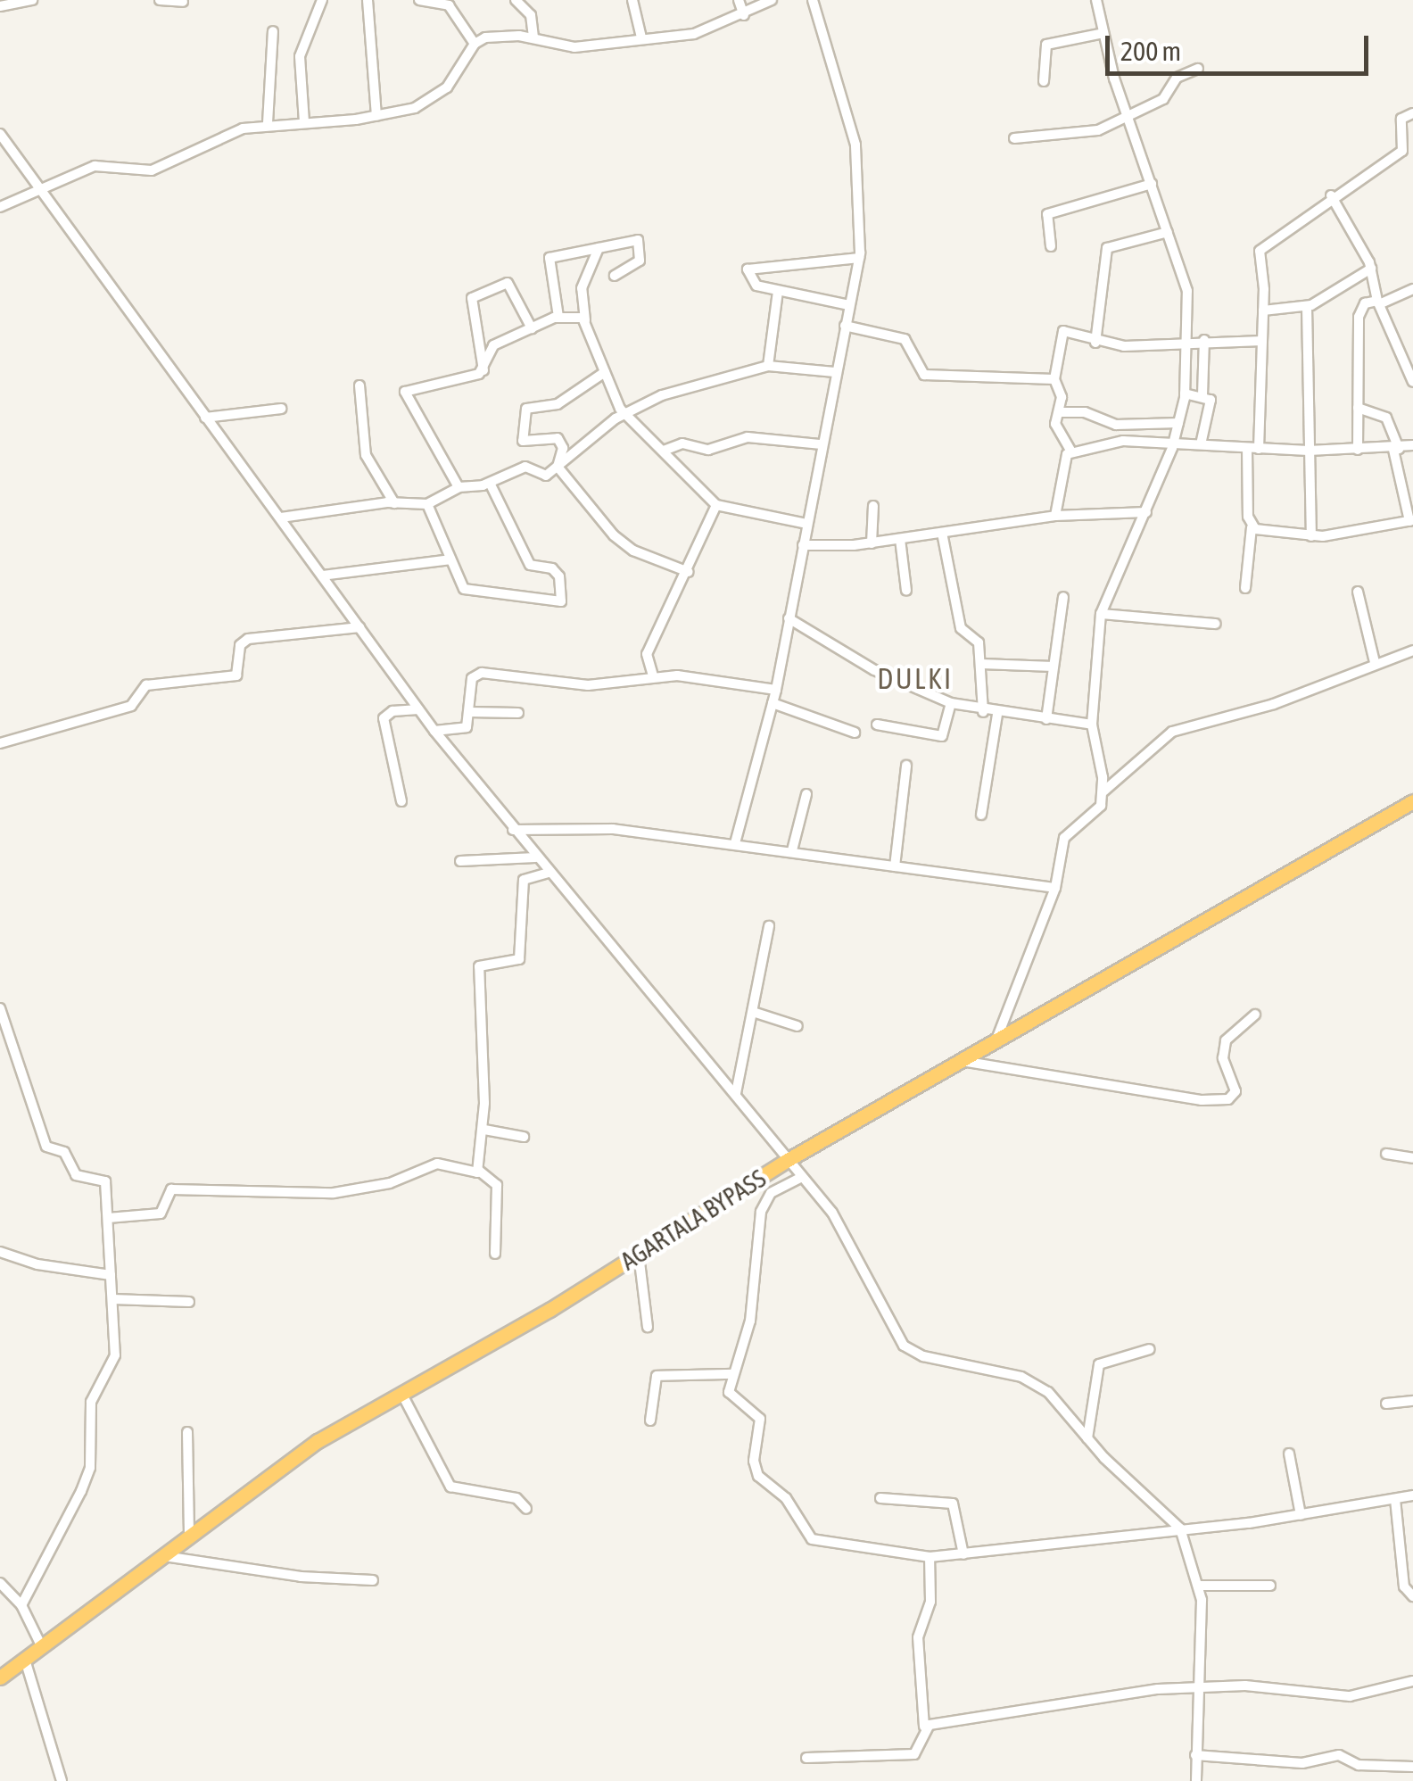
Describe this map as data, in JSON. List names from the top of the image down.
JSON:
{
  "streets": {
    "highway": ["AGARTALA BYPASS"]
  },
  "districts": ["DULKI"],
  "scale_bar": "200 m"
}
